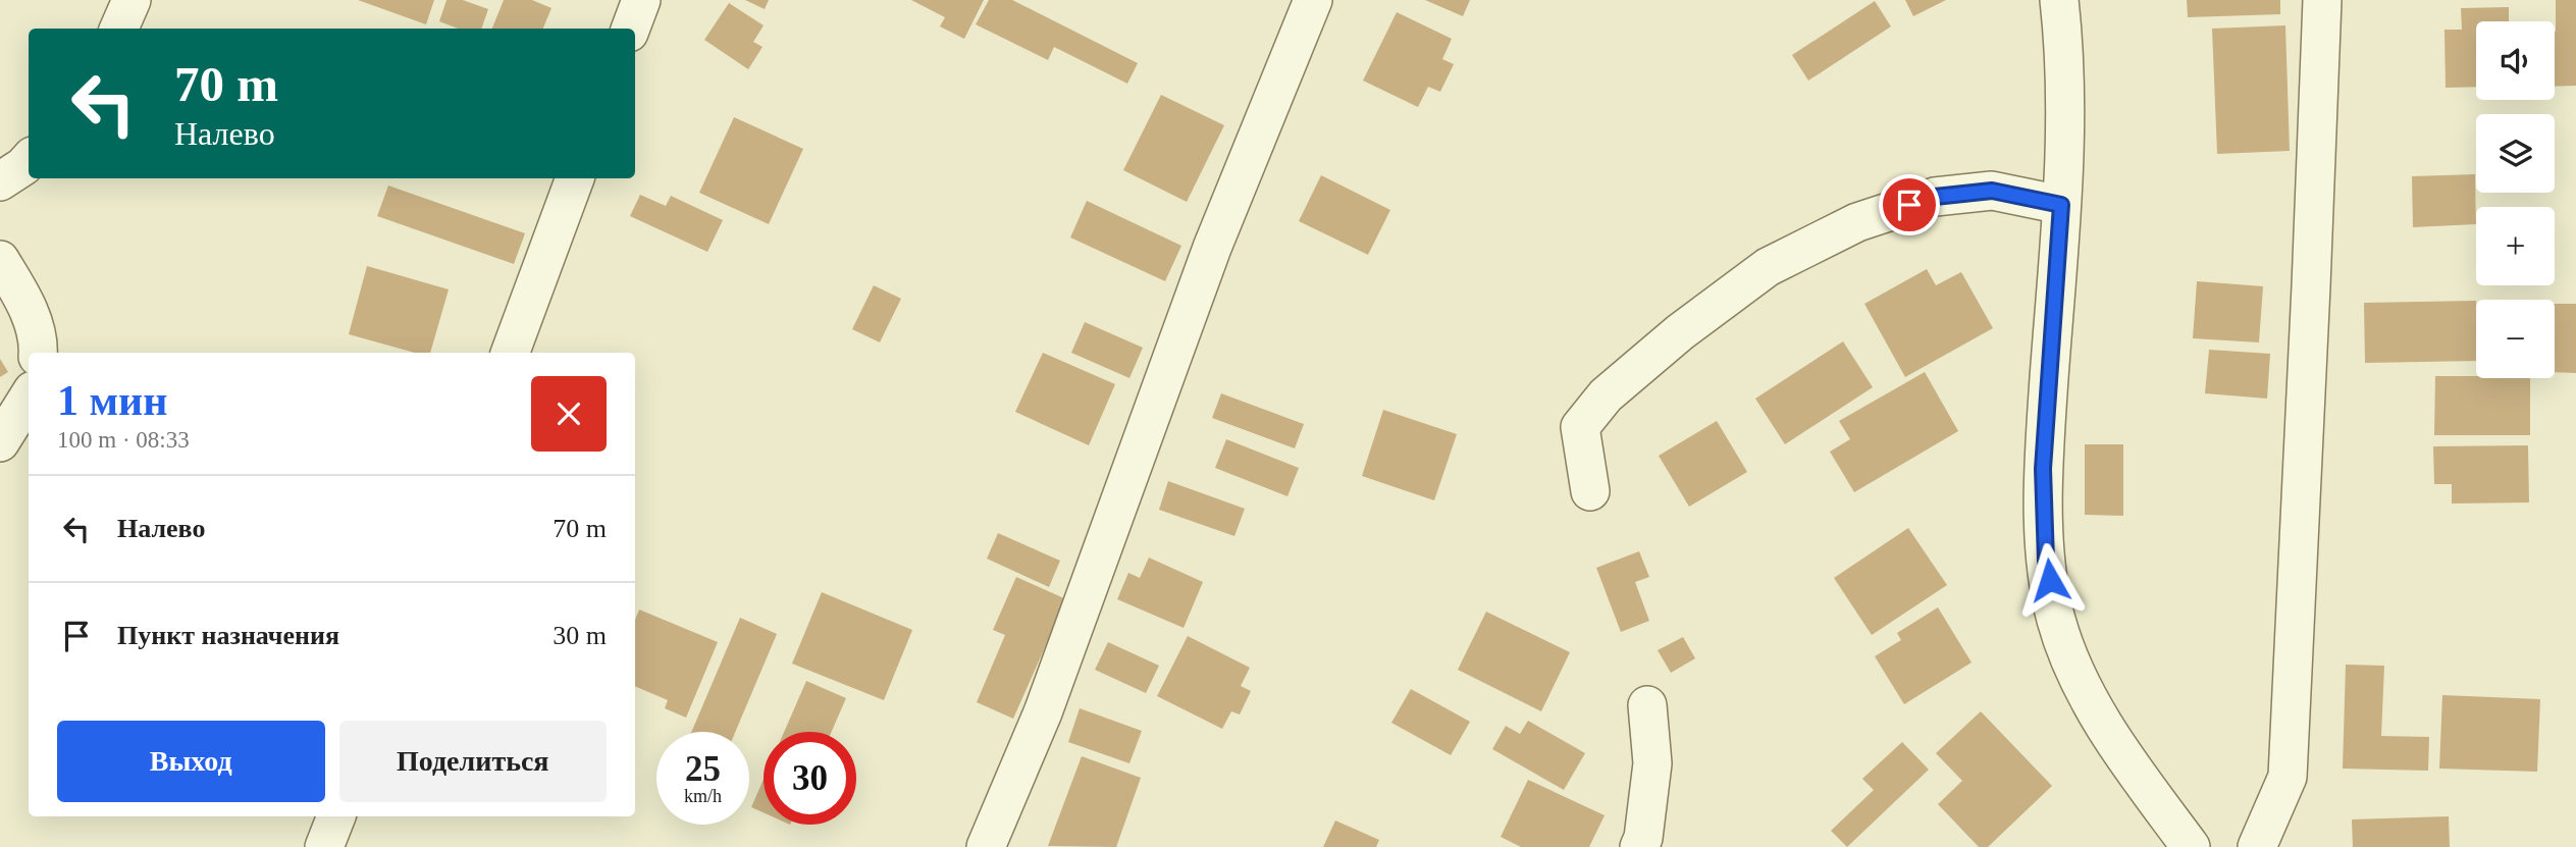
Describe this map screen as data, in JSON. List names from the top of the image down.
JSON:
{
  "page": {
    "map_buttons": ["+", "−"],
    "turn": ["70 m", "Налево"],
    "heading": ["1 мин", "100 m · 08:33"],
    "list": [
      {
        "name": "Налево",
        "value": "70 m"
      },
      {
        "name": "Пункт назначения",
        "value": "30 m"
      }
    ],
    "buttons": ["Выход", "Поделиться"],
    "speed": "25 km/h",
    "limit": "30"
  }
}
